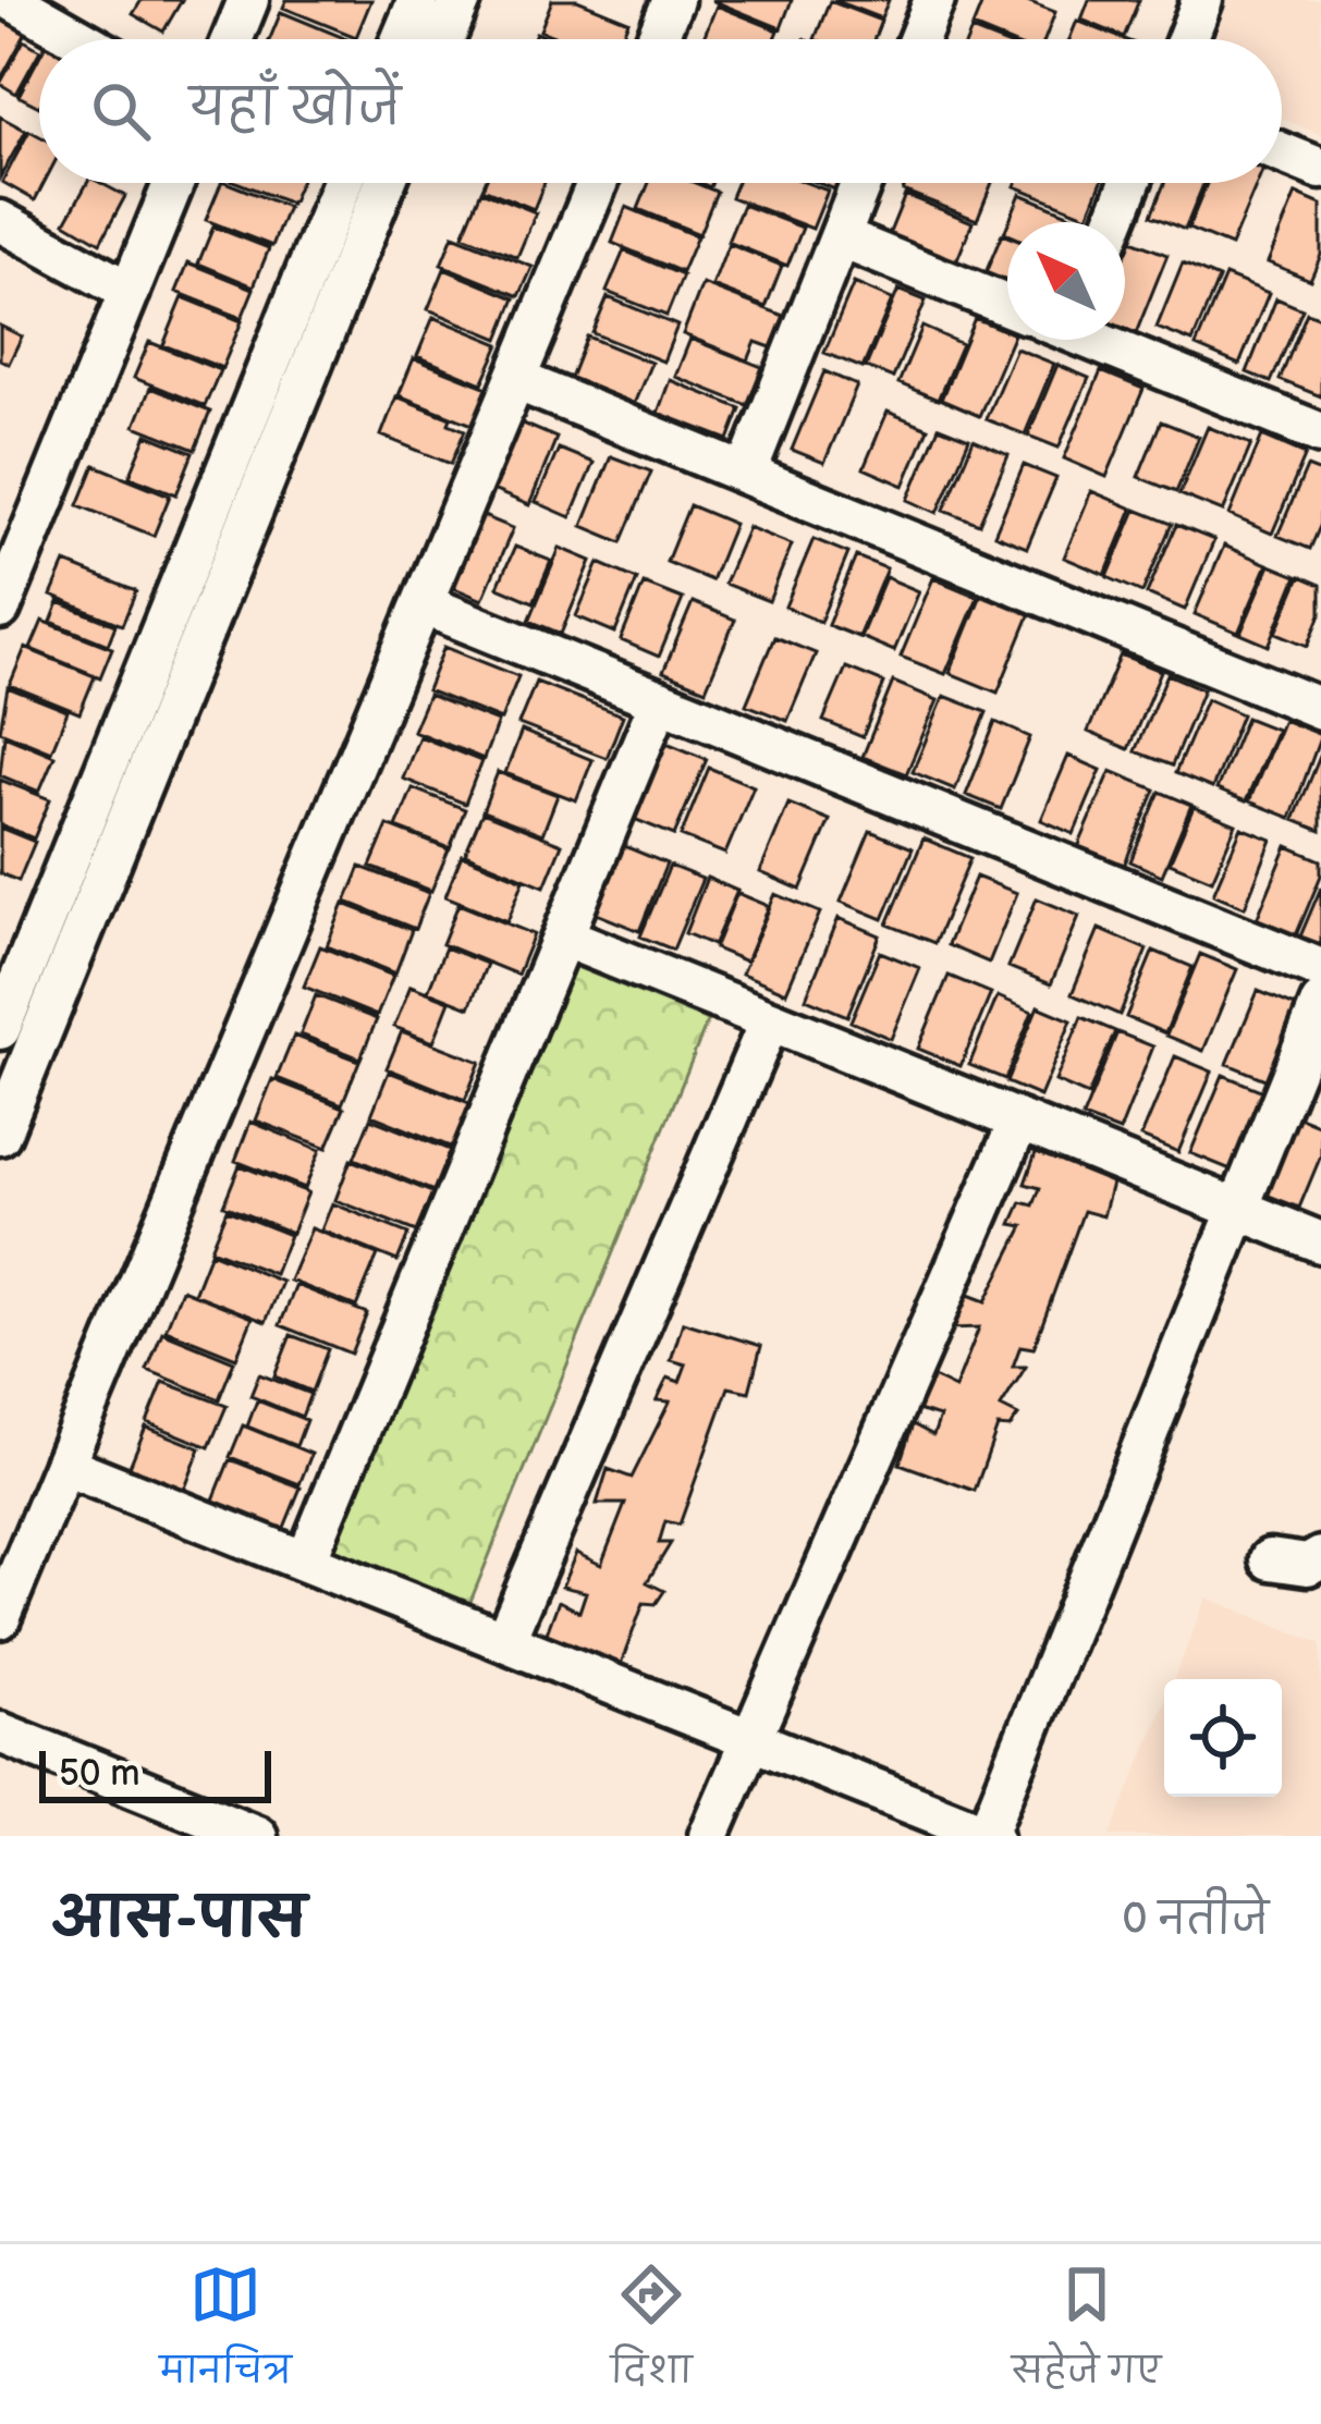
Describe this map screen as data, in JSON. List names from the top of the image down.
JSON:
{
  "scale_bar": "50 m",
  "north": "top left",
  "page": {
    "search": "यहाँ खोजें",
    "scale": "50 m",
    "heading": ["आस-पास", "0 नतीजे"],
    "nav": ["मानचित्र", "दिशा", "सहेजे गए"]
  }
}
